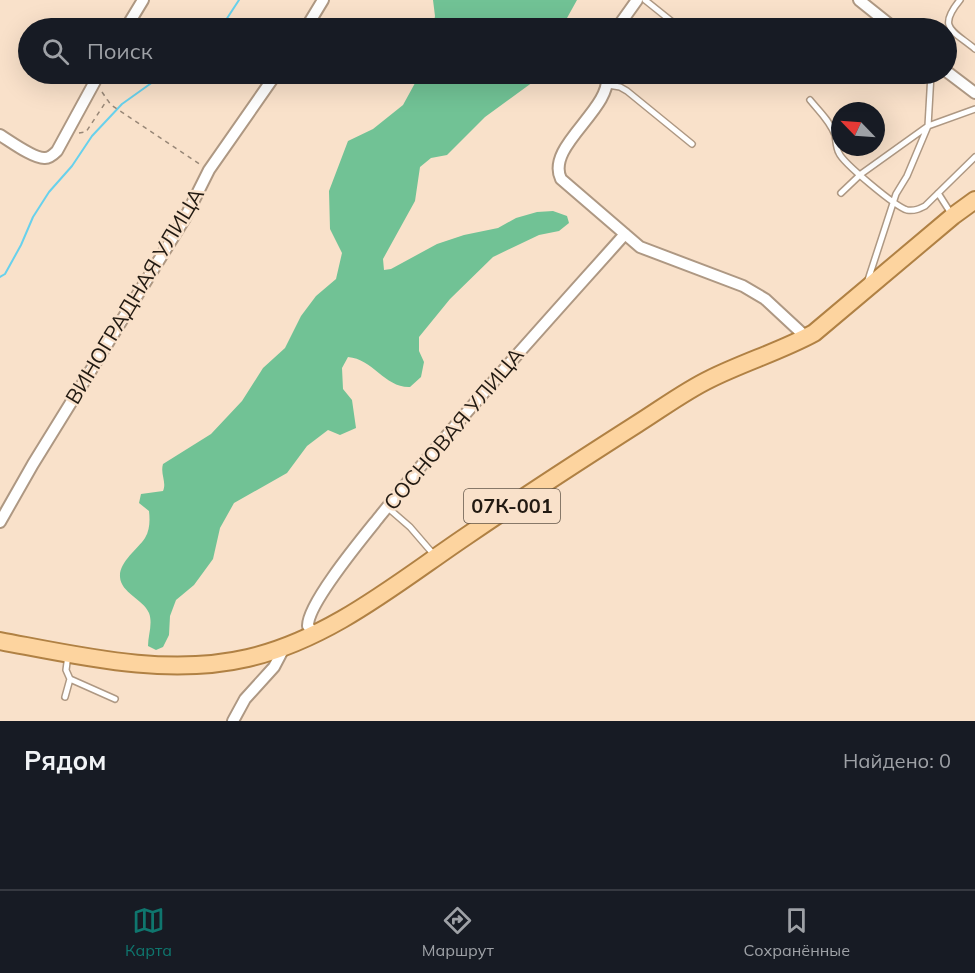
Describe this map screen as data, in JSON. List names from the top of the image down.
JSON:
{
  "streets": {
    "main road": ["07К-001"],
    "street": ["ВИНОГРАДНАЯ УЛИЦА", "СОСНОВАЯ УЛИЦА"]
  },
  "crossings": [
    ["СОСНОВАЯ УЛИЦА", "07К-001"]
  ],
  "north": "top left",
  "page": {
    "search": "Поиск",
    "heading": ["Рядом", "Найдено: 0"],
    "nav": ["Карта", "Маршрут", "Сохранённые"]
  }
}
